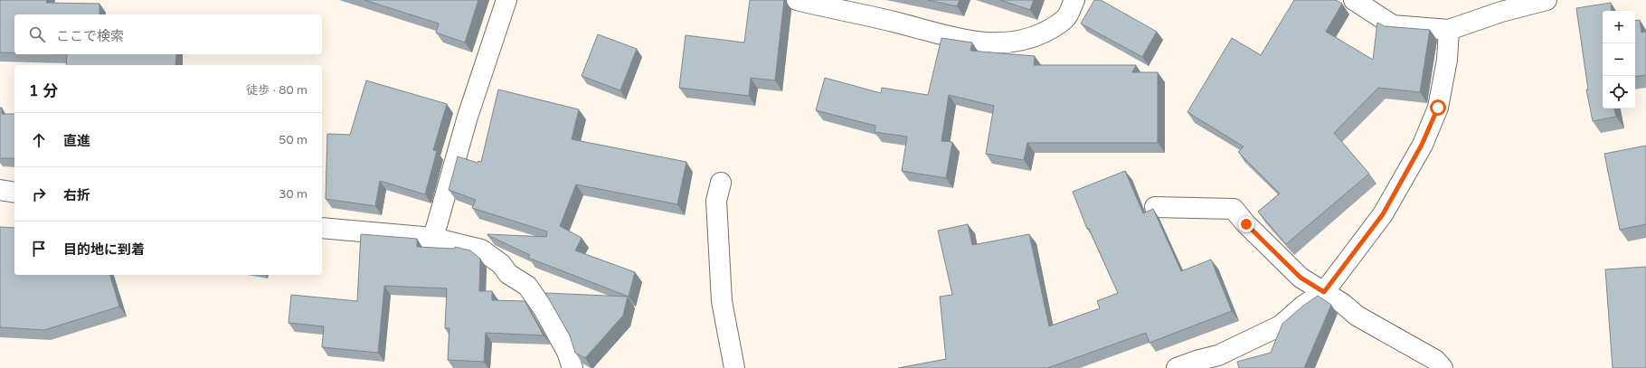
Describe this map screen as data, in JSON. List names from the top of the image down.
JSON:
{
  "page": {
    "map_buttons": ["+", "−"],
    "search": "ここで検索",
    "heading": ["1 分", "徒歩 · 80 m"],
    "list": [
      ["直進", "50 m"],
      ["右折", "30 m"],
      "目的地に到着"
    ]
  }
}
